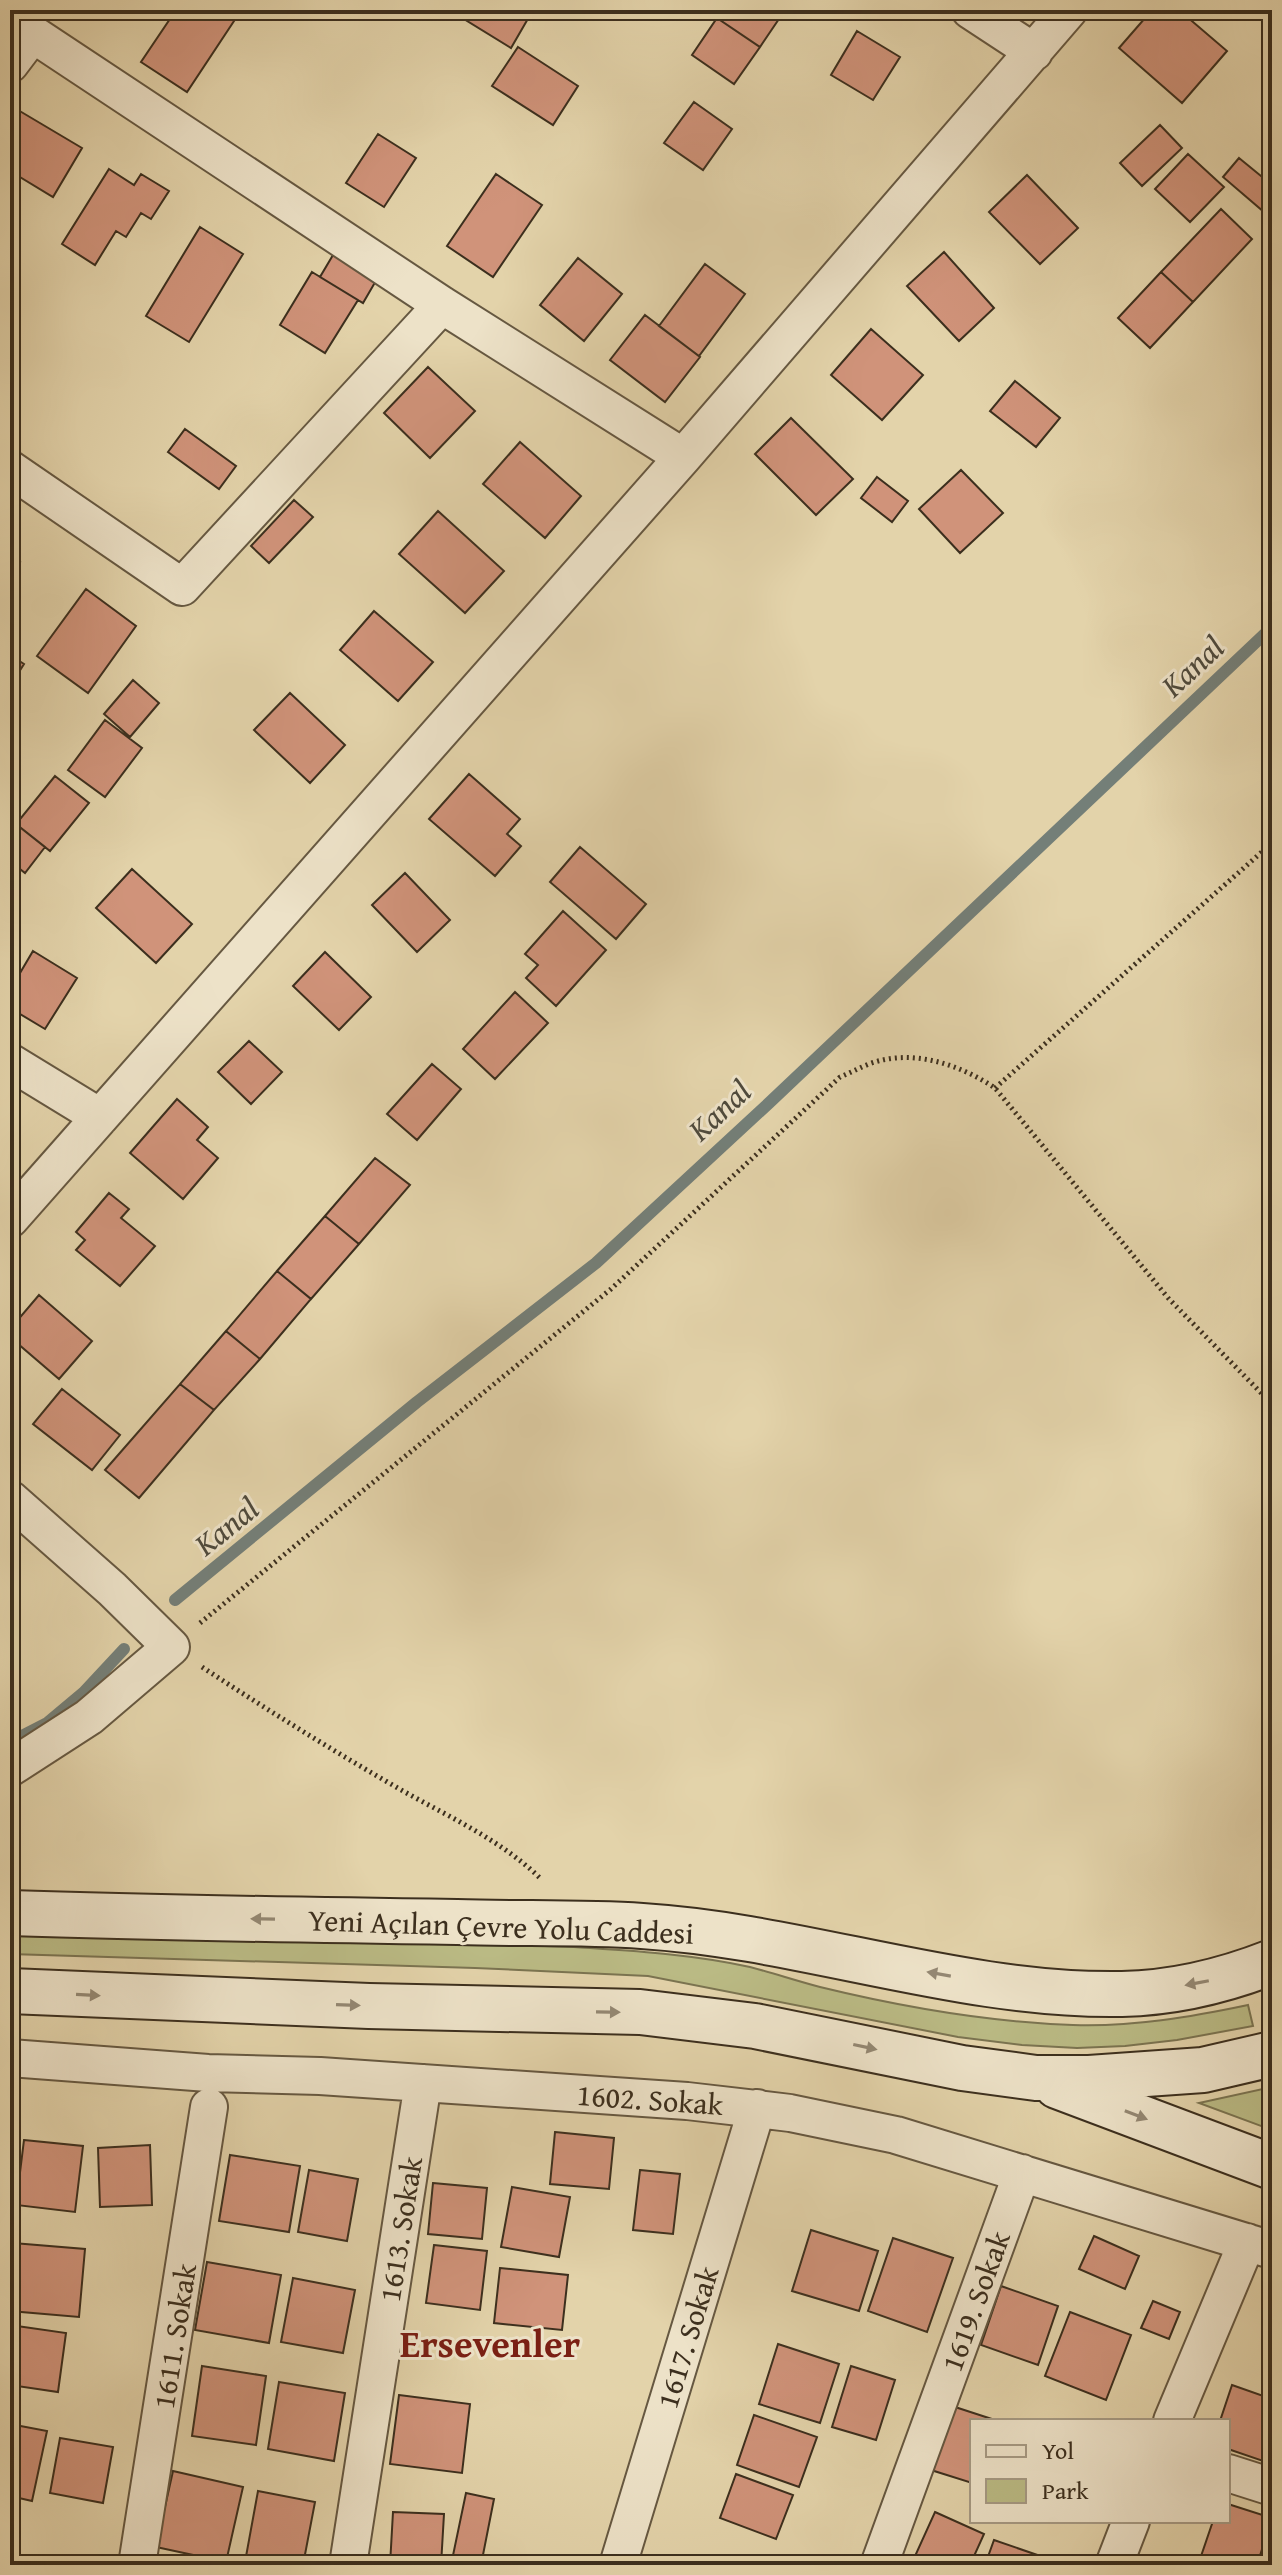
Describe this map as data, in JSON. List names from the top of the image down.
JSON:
{
  "streets": {
    "main road": ["Yeni Açılan Çevre Yolu Caddesi"],
    "street": [
      "1602. Sokak",
      "1613. Sokak",
      "1619. Sokak",
      "1611. Sokak",
      "1617. Sokak"
    ]
  },
  "crossings": [
    ["1602. Sokak", "1613. Sokak"],
    ["1602. Sokak", "1619. Sokak"],
    ["1602. Sokak", "1617. Sokak"]
  ],
  "districts": ["Ersevenler"],
  "water": ["Kanal"],
  "legend": ["Yol", "Park"]
}
